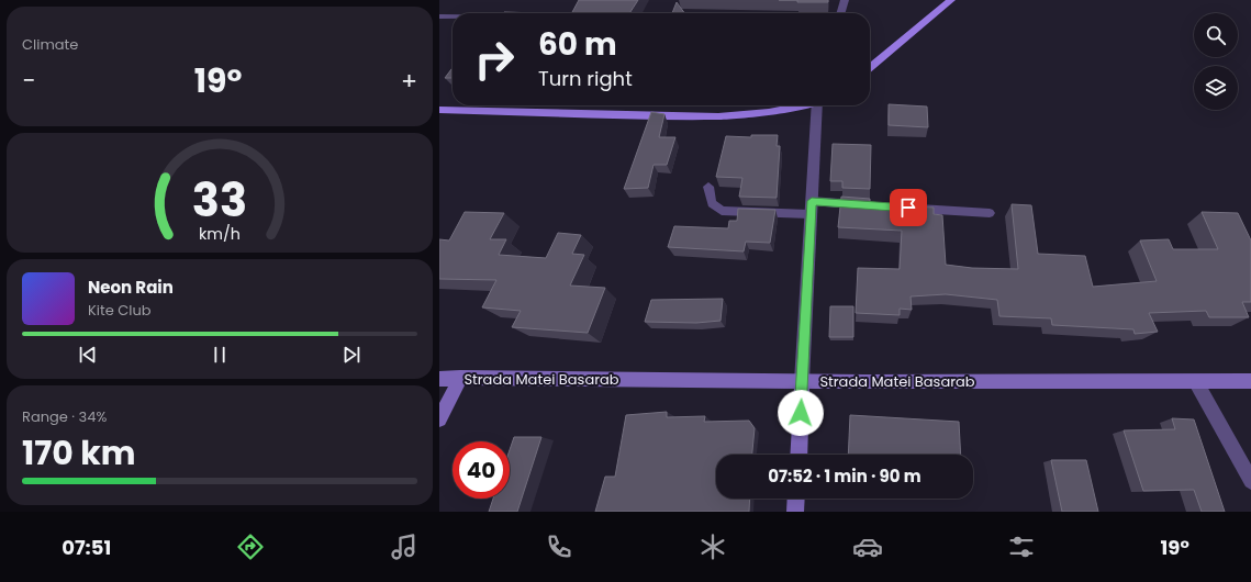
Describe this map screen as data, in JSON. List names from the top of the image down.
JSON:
{
  "streets": {
    "street": ["Strada Matei Basarab"]
  },
  "page": {
    "tile": [
      "Climate",
      ["Range · 34%", "170 km"]
    ],
    "turn": ["60 m", "Turn right"],
    "heat": ["−", "19°", "+"],
    "song": ["Neon Rain", "Kite Club"],
    "limit": "40",
    "trip": "07:52 · 1 min · 90 m",
    "tabs": ["07:51", "19°"],
    "gauge": ["33", "km/h"]
  }
}
